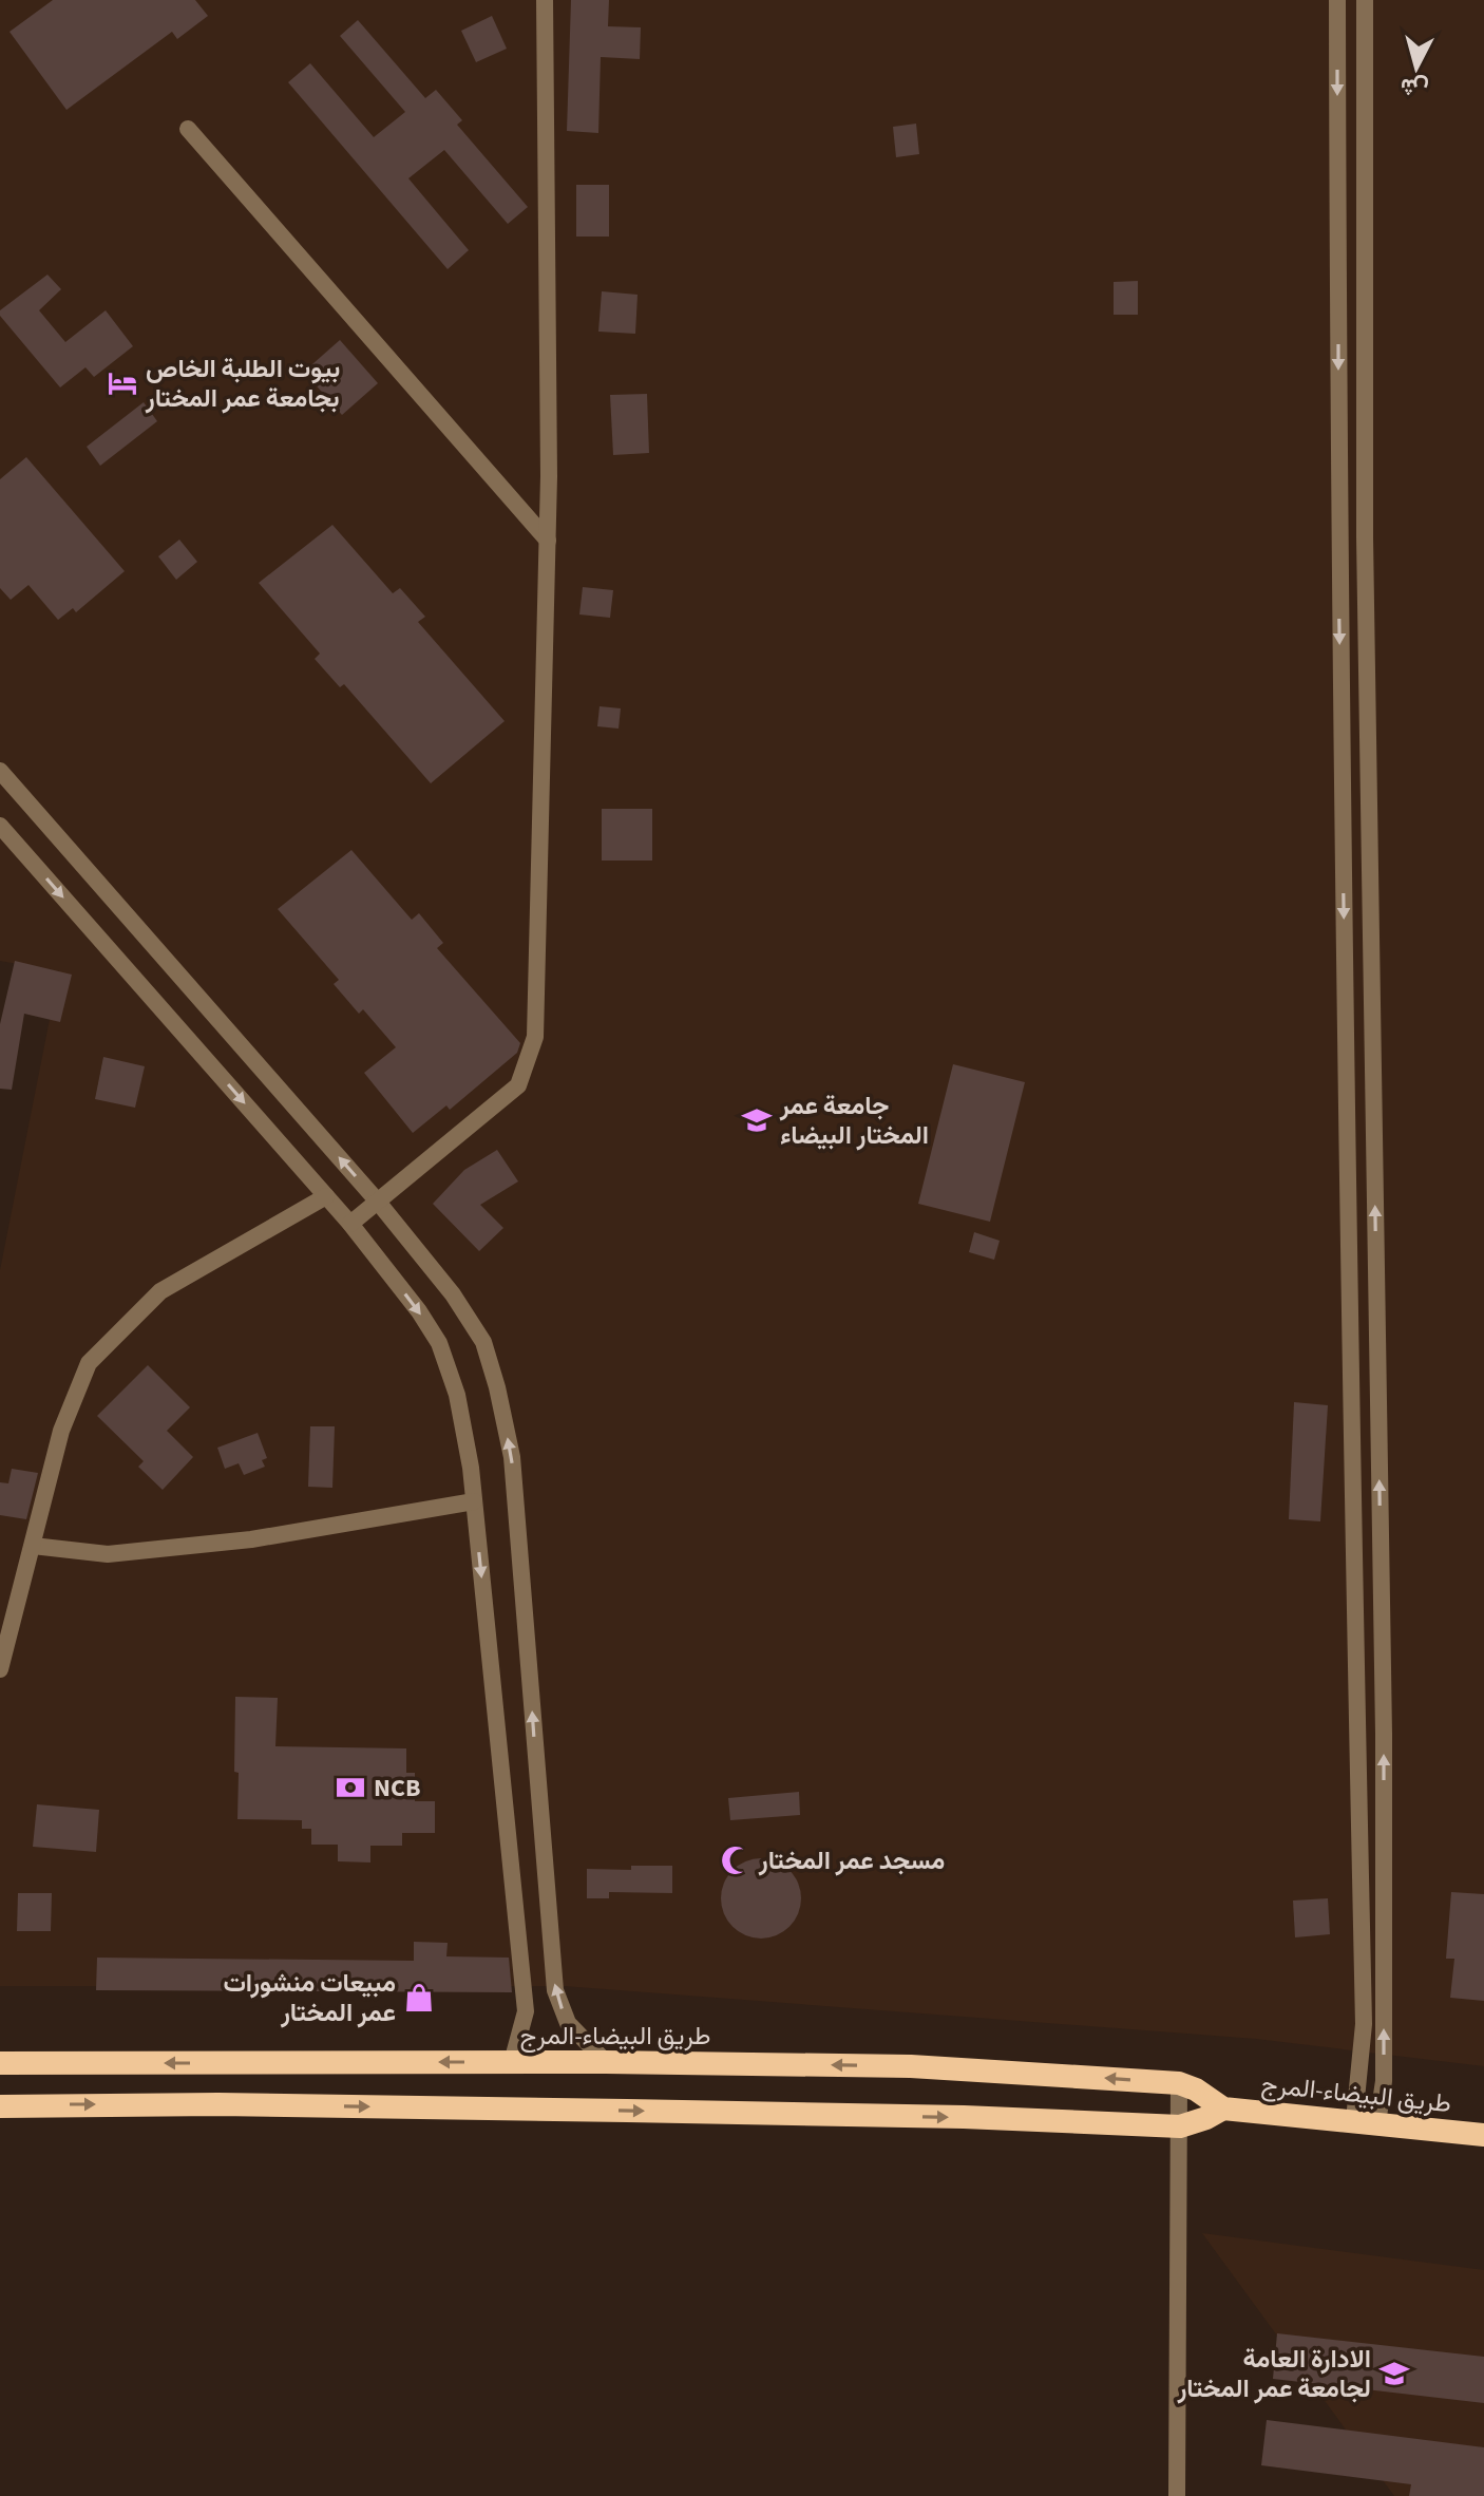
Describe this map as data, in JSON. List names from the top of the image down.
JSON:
{
  "streets": {
    "highway": ["طريق البيضاء-المرج"]
  },
  "places": {
    "hotel": ["بيوت الطلبة الخاص بجامعة عمر المختار"],
    "school or university": ["جامعة عمر المختار البيضاء", "الادارة العامة لجامعة عمر المختار"],
    "bank": ["NCB"],
    "mosque": ["مسجد عمر المختار"],
    "shop": ["مبيعات منشورات عمر المختار"]
  },
  "north": "bottom"
}
